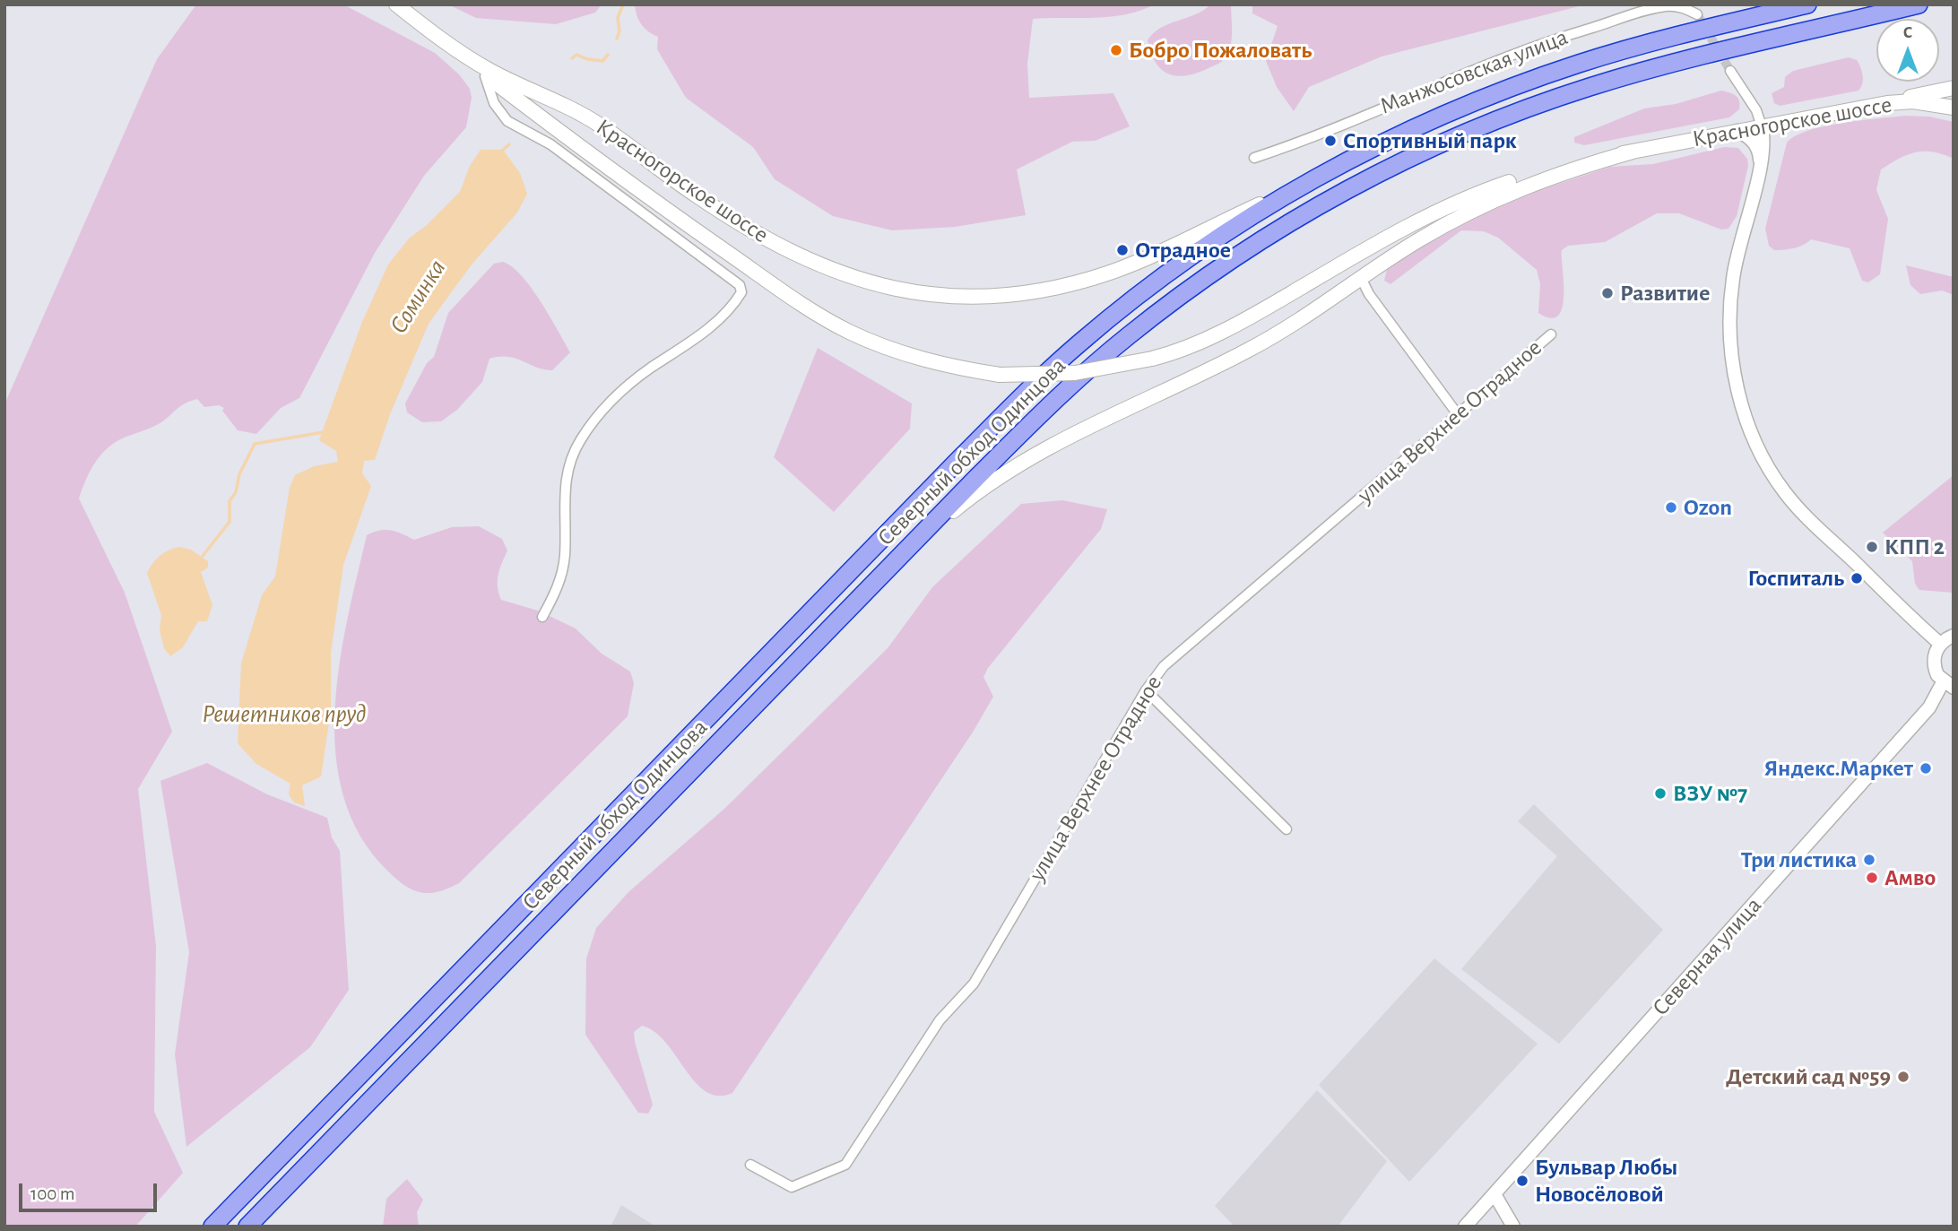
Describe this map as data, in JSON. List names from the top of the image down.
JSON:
{
  "streets": {
    "highway": ["Северный обход Одинцова"],
    "main road": ["Красногорское шоссе"],
    "street": ["Манжосовская улица", "улица Верхнее Отрадное", "Северная улица"]
  },
  "crossings": [
    ["Красногорское шоссе", "Северный обход Одинцова"]
  ],
  "water": ["Соминка", "Решетников пруд"],
  "places": [
    "Бобро Пожаловать",
    "Спортивный парк",
    "Отрадное",
    "Развитие",
    "Ozon",
    "КПП 2",
    "Госпиталь",
    "Яндекс.Маркет",
    "ВЗУ №7",
    "Три листика",
    "Амво",
    "Детский сад №59",
    "Бульвар Любы Новосёловой"
  ],
  "scale_bar": "100 m",
  "north": "top"
}
